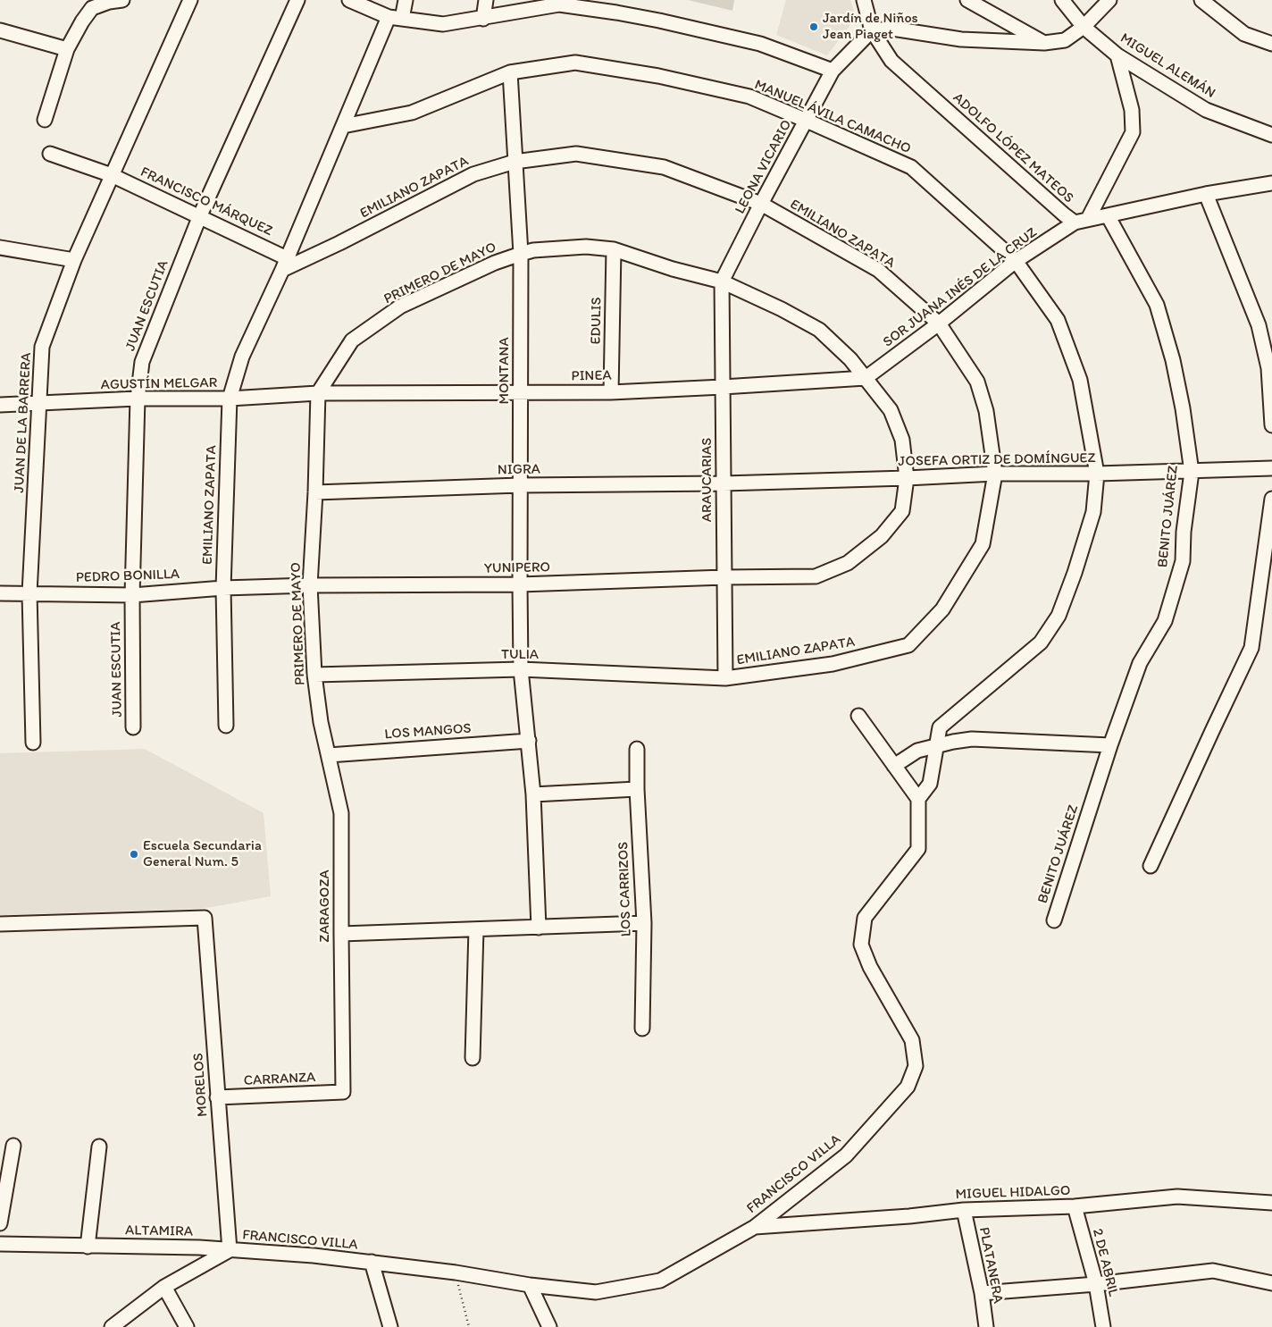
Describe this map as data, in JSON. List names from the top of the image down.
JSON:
{
  "streets": {
    "street": [
      "MIGUEL ALEMÁN",
      "MANUEL ÁVILA CAMACHO",
      "ADOLFO LÓPEZ MATEOS",
      "LEONA VICARIO",
      "EMILIANO ZAPATA",
      "FRANCISCO MÁRQUEZ",
      "PRIMERO DE MAYO",
      "SOR JUANA INÉS DE LA CRUZ",
      "JUAN ESCUTIA",
      "EDULIS",
      "MONTANA",
      "PINEA",
      "AGUSTÍN MELGAR",
      "JUAN DE LA BARRERA",
      "JOSEFA ORTIZ DE DOMÍNGUEZ",
      "NIGRA",
      "ARAUCARIAS",
      "BENITO JUÁREZ",
      "YUNIPERO",
      "PEDRO BONILLA",
      "TULIA",
      "LOS MANGOS",
      "LOS CARRIZOS",
      "ZARAGOZA",
      "CARRANZA",
      "MORELOS",
      "FRANCISCO VILLA",
      "MIGUEL HIDALGO",
      "ALTAMIRA",
      "2 DE ABRIL",
      "PLATANERA"
    ]
  },
  "crossings": [
    ["MANUEL ÁVILA CAMACHO", "LEONA VICARIO"],
    ["MANUEL ÁVILA CAMACHO", "EMILIANO ZAPATA"],
    ["MANUEL ÁVILA CAMACHO", "SOR JUANA INÉS DE LA CRUZ"],
    ["MANUEL ÁVILA CAMACHO", "MONTANA"],
    ["MANUEL ÁVILA CAMACHO", "JOSEFA ORTIZ DE DOMÍNGUEZ"],
    ["MANUEL ÁVILA CAMACHO", "FRANCISCO VILLA"],
    ["ADOLFO LÓPEZ MATEOS", "LEONA VICARIO"],
    ["ADOLFO LÓPEZ MATEOS", "SOR JUANA INÉS DE LA CRUZ"],
    ["LEONA VICARIO", "EMILIANO ZAPATA"],
    ["LEONA VICARIO", "PRIMERO DE MAYO"],
    ["LEONA VICARIO", "ARAUCARIAS"],
    ["EMILIANO ZAPATA", "FRANCISCO MÁRQUEZ"],
    ["EMILIANO ZAPATA", "SOR JUANA INÉS DE LA CRUZ"],
    ["EMILIANO ZAPATA", "MONTANA"],
    ["EMILIANO ZAPATA", "AGUSTÍN MELGAR"],
    ["EMILIANO ZAPATA", "JOSEFA ORTIZ DE DOMÍNGUEZ"],
    ["EMILIANO ZAPATA", "ARAUCARIAS"],
    ["EMILIANO ZAPATA", "PEDRO BONILLA"],
    ["EMILIANO ZAPATA", "TULIA"],
    ["FRANCISCO MÁRQUEZ", "JUAN ESCUTIA"],
    ["FRANCISCO MÁRQUEZ", "JUAN DE LA BARRERA"],
    ["PRIMERO DE MAYO", "EDULIS"],
    ["PRIMERO DE MAYO", "MONTANA"],
    ["PRIMERO DE MAYO", "PINEA"],
    ["PRIMERO DE MAYO", "AGUSTÍN MELGAR"],
    ["PRIMERO DE MAYO", "NIGRA"],
    ["PRIMERO DE MAYO", "ARAUCARIAS"],
    ["PRIMERO DE MAYO", "YUNIPERO"],
    ["PRIMERO DE MAYO", "PEDRO BONILLA"],
    ["PRIMERO DE MAYO", "TULIA"],
    ["PRIMERO DE MAYO", "ZARAGOZA"],
    ["SOR JUANA INÉS DE LA CRUZ", "PINEA"],
    ["JUAN ESCUTIA", "AGUSTÍN MELGAR"],
    ["JUAN ESCUTIA", "PEDRO BONILLA"],
    ["EDULIS", "PINEA"],
    ["MONTANA", "PINEA"],
    ["MONTANA", "NIGRA"],
    ["MONTANA", "YUNIPERO"],
    ["MONTANA", "TULIA"],
    ["MONTANA", "LOS MANGOS"],
    ["PINEA", "AGUSTÍN MELGAR"],
    ["PINEA", "ARAUCARIAS"],
    ["AGUSTÍN MELGAR", "JUAN DE LA BARRERA"],
    ["JUAN DE LA BARRERA", "PEDRO BONILLA"],
    ["JOSEFA ORTIZ DE DOMÍNGUEZ", "NIGRA"],
    ["JOSEFA ORTIZ DE DOMÍNGUEZ", "ARAUCARIAS"],
    ["JOSEFA ORTIZ DE DOMÍNGUEZ", "BENITO JUÁREZ"],
    ["NIGRA", "ARAUCARIAS"],
    ["ARAUCARIAS", "YUNIPERO"],
    ["ARAUCARIAS", "TULIA"],
    ["YUNIPERO", "PEDRO BONILLA"],
    ["LOS MANGOS", "ZARAGOZA"],
    ["ZARAGOZA", "CARRANZA"],
    ["CARRANZA", "MORELOS"],
    ["MORELOS", "FRANCISCO VILLA"],
    ["MORELOS", "ALTAMIRA"],
    ["FRANCISCO VILLA", "MIGUEL HIDALGO"],
    ["FRANCISCO VILLA", "ALTAMIRA"],
    ["MIGUEL HIDALGO", "2 DE ABRIL"],
    ["MIGUEL HIDALGO", "PLATANERA"]
  ],
  "places": ["Jardín de Niños Jean Piaget", "Escuela Secundaria General Num. 5"]
}
